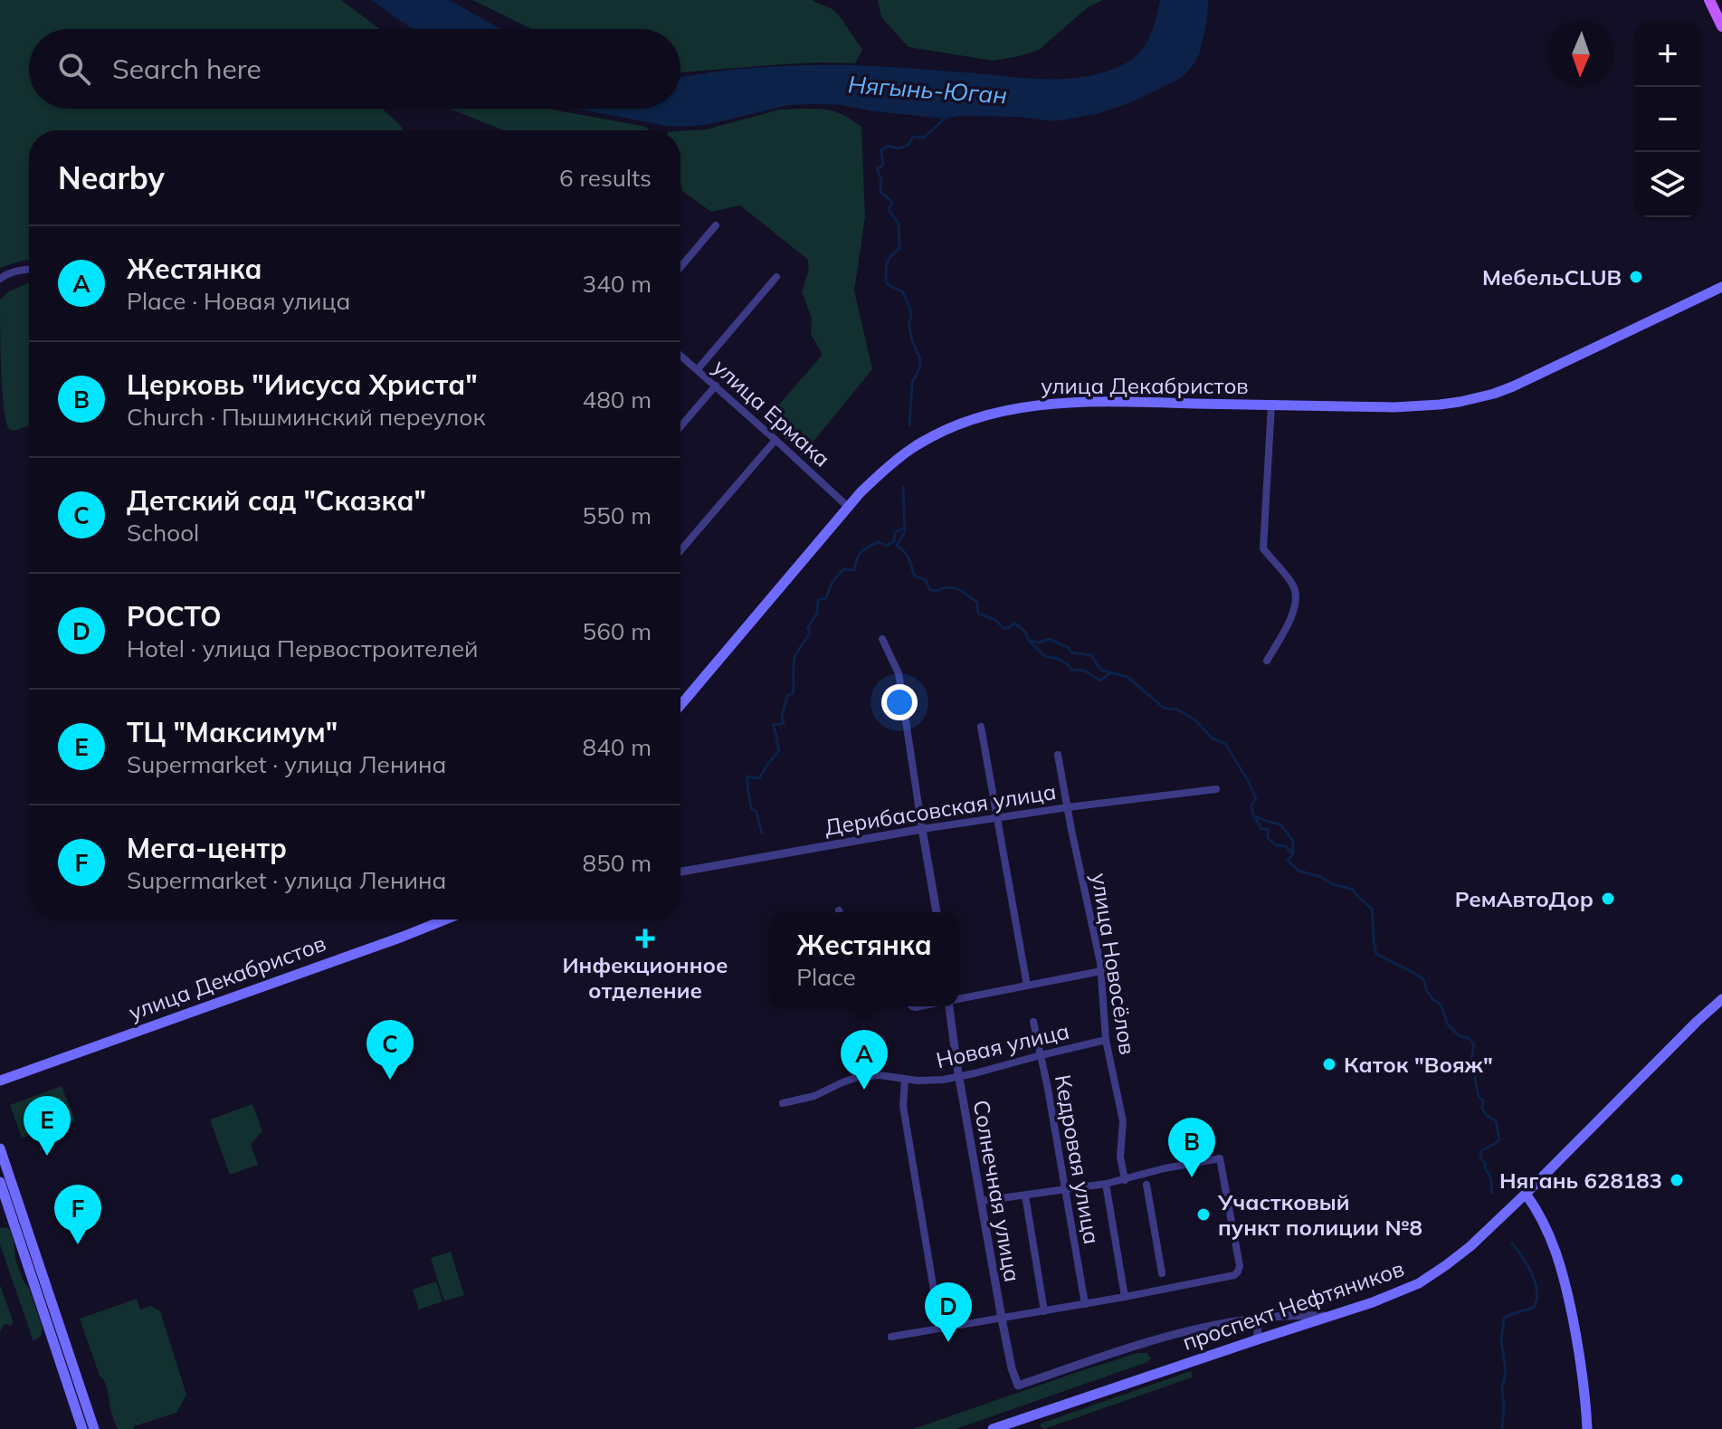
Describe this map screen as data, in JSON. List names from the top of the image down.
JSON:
{
  "streets": {
    "main road": ["улица Декабристов", "проспект Нефтяников"],
    "street": [
      "улица Ермака",
      "Дерибасовская улица",
      "улица Новосёлов",
      "Новая улица",
      "Кедровая улица",
      "Солнечная улица"
    ]
  },
  "crossings": [
    ["улица Декабристов", "улица Ермака"],
    ["Дерибасовская улица", "улица Новосёлов"],
    ["улица Новосёлов", "Новая улица"],
    ["Новая улица", "Кедровая улица"],
    ["Новая улица", "Солнечная улица"]
  ],
  "water": ["Нягынь-Юган"],
  "places": {
    "other": [
      "МебельCLUB",
      "РемАвтоДор",
      "Каток \"Вояж\"",
      "Нягань 628183",
      "Участковый пункт полиции №8"
    ],
    "health": ["Инфекционное отделение"]
  },
  "north": "bottom",
  "page": {
    "map_buttons": ["+", "−"],
    "search": "Search here",
    "heading": ["Nearby", "6 results"],
    "list": [
      {
        "mark": "A",
        "name": "Жестянка",
        "note": "Place · Новая улица",
        "value": "340 m"
      },
      {
        "mark": "B",
        "name": "Церковь \"Иисуса Христа\"",
        "note": "Church · Пышминский переулок",
        "value": "480 m"
      },
      {
        "mark": "C",
        "name": "Детский сад \"Сказка\"",
        "note": "School",
        "value": "550 m"
      },
      {
        "mark": "D",
        "name": "РОСТО",
        "note": "Hotel · улица Первостроителей",
        "value": "560 m"
      },
      {
        "mark": "E",
        "name": "ТЦ \"Максимум\"",
        "note": "Supermarket · улица Ленина",
        "value": "840 m"
      },
      {
        "mark": "F",
        "name": "Мега-центр",
        "note": "Supermarket · улица Ленина",
        "value": "850 m"
      }
    ],
    "popup": ["Жестянка", "Place"],
    "pins": [
      "C",
      "A",
      "E",
      "B",
      "F",
      "D"
    ]
  }
}
